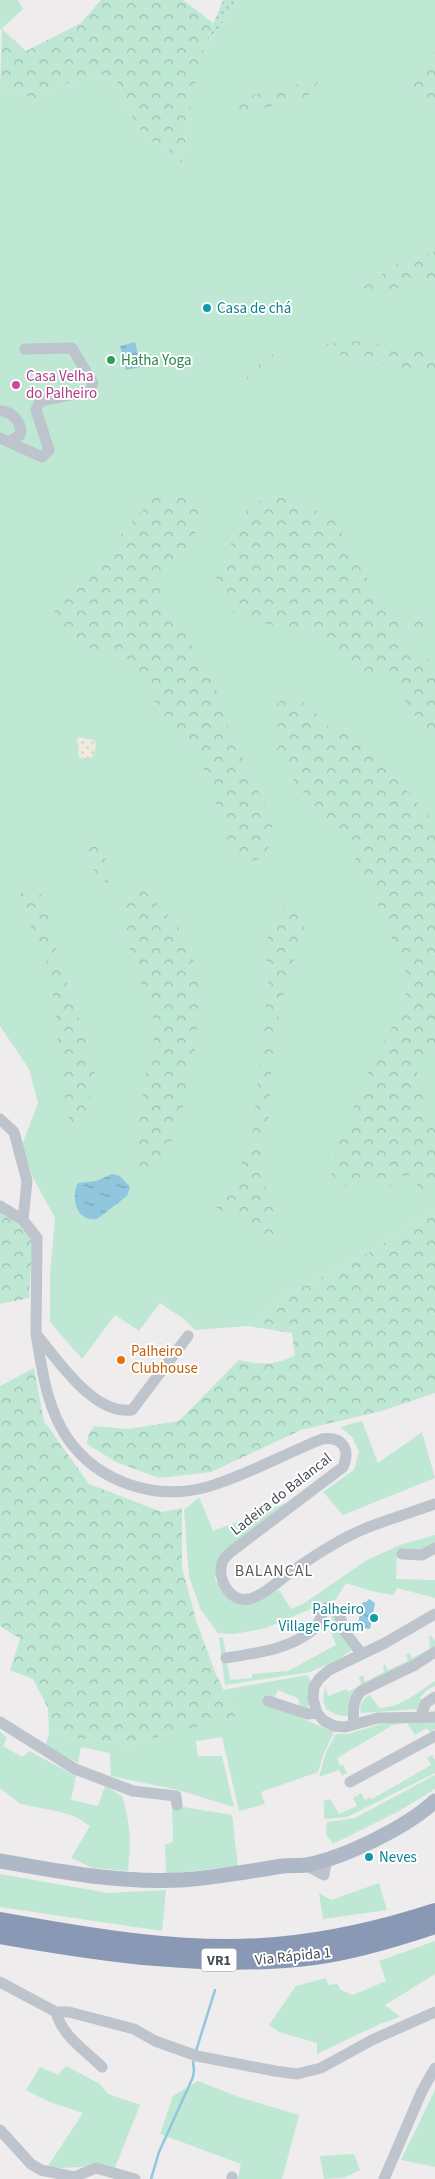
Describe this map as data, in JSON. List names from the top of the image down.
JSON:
{
  "streets": {
    "highway": ["Via Rápida 1", "VR1"],
    "street": ["Ladeira do Balancal"]
  },
  "districts": ["BALANCAL"],
  "places": [
    "Casa de chá",
    "Hatha Yoga",
    "Casa Velha do Palheiro",
    "Palheiro Clubhouse",
    "Palheiro Village Forum",
    "Neves"
  ]
}
